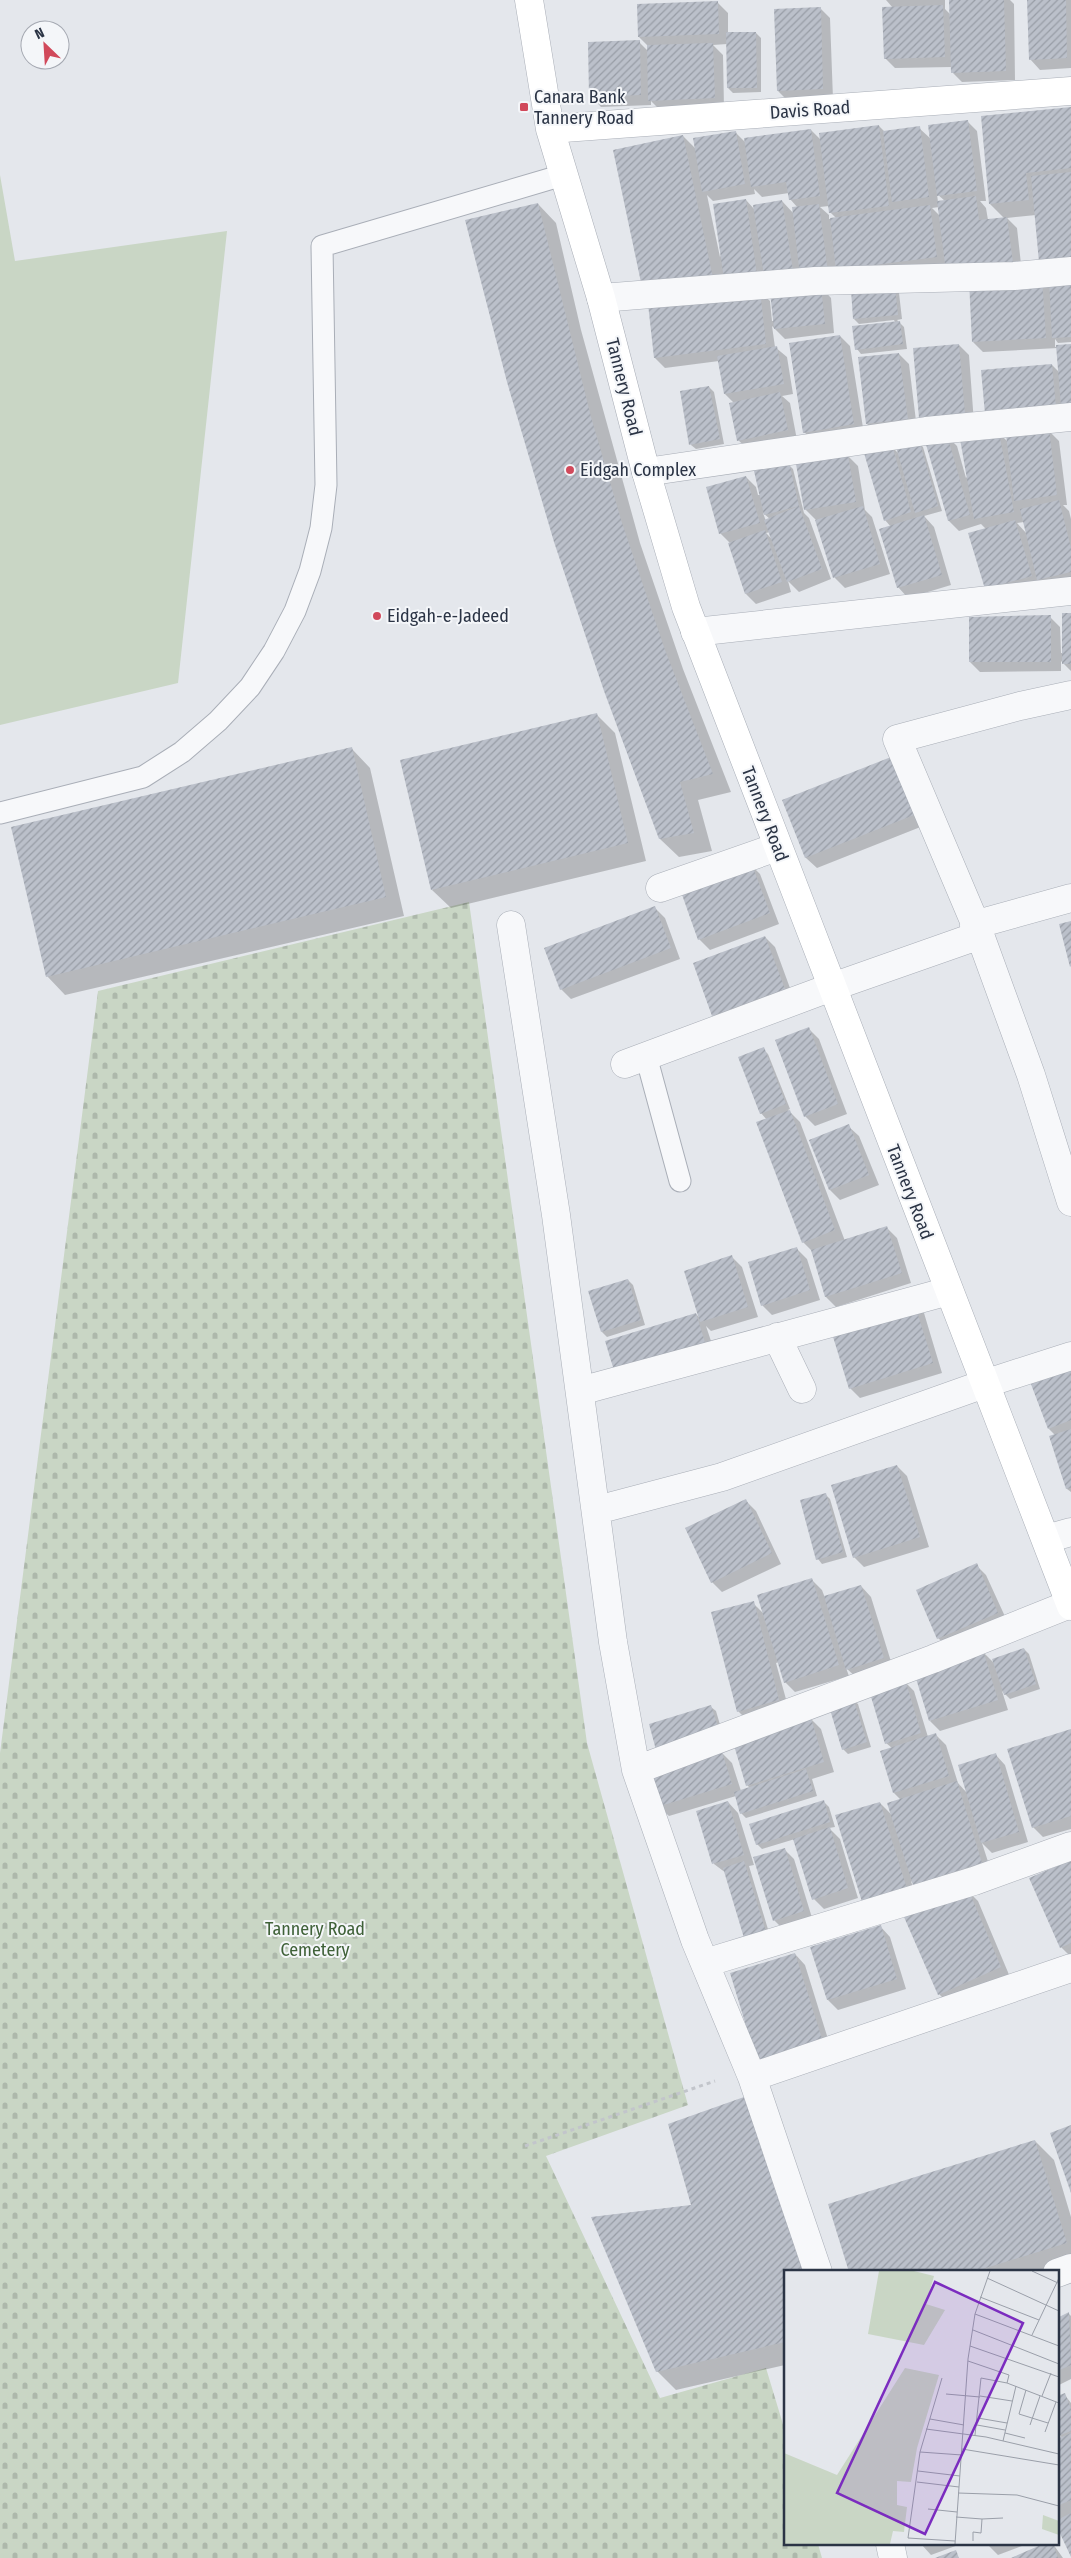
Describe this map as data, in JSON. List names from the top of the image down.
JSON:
{
  "streets": {
    "main road": ["Davis Road", "Tannery Road"]
  },
  "crossings": [
    ["Davis Road", "Tannery Road"]
  ],
  "parks": ["Tannery Road Cemetery"],
  "places": {
    "transit": ["Canara Bank Tannery Road"],
    "other": ["Eidgah Complex", "Eidgah-e-Jadeed"]
  },
  "north": "top left"
}
